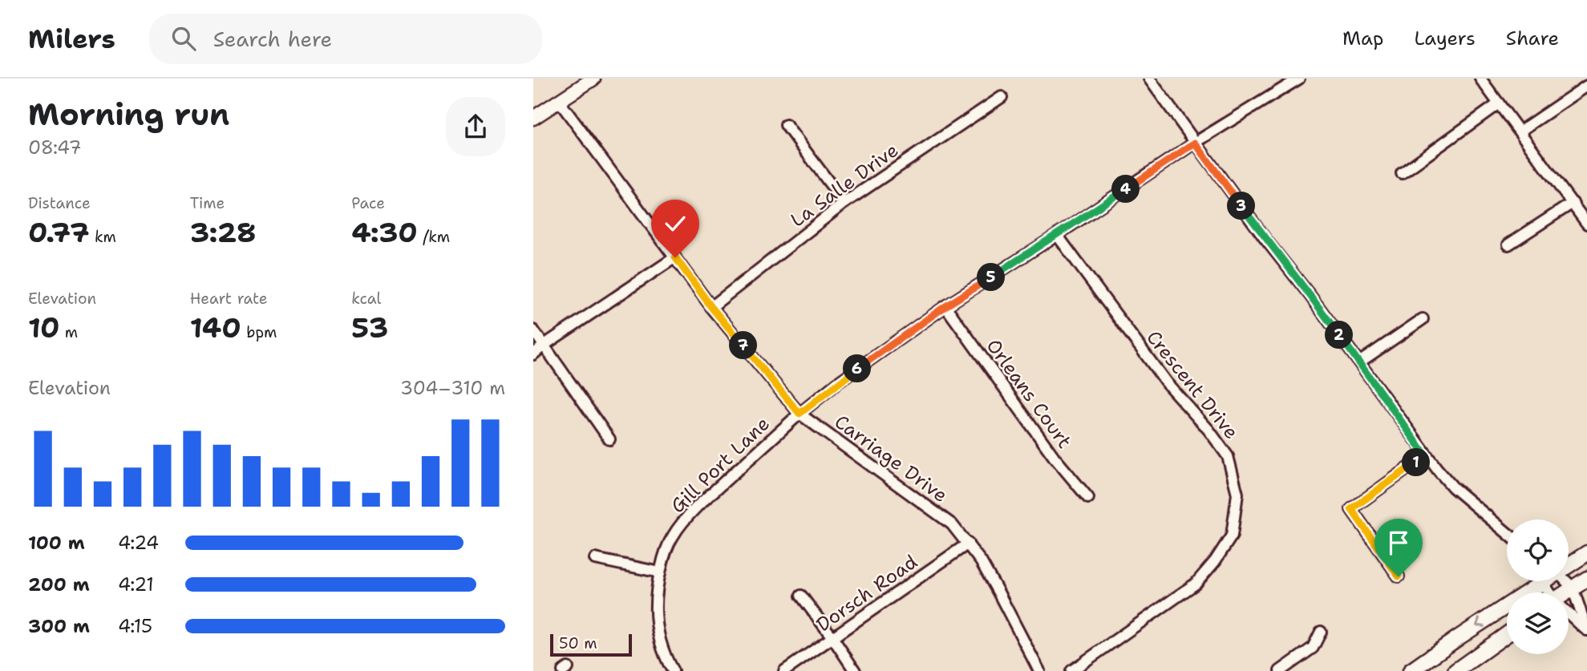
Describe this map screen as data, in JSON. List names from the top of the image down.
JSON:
{
  "streets": {
    "street": [
      "La Salle Drive",
      "Crescent Drive",
      "Orleans Court",
      "Carriage Drive",
      "Gill Port Lane",
      "Dorsch Road"
    ]
  },
  "crossings": [
    ["La Salle Drive", "Carriage Drive"],
    ["Crescent Drive", "Gill Port Lane"],
    ["Orleans Court", "Gill Port Lane"],
    ["Carriage Drive", "Gill Port Lane"],
    ["Carriage Drive", "Dorsch Road"]
  ],
  "scale_bar": "50 m",
  "page": {
    "header": "Milers",
    "search": "Search here",
    "nav": ["Map", "Layers", "Share"],
    "heading": ["Morning run", "08:47"],
    "stats": [
      ["Distance", "0.77 km"],
      ["Time", "3:28"],
      ["Pace", "4:30 /km"],
      ["Elevation", "10 m"],
      ["Heart rate", "140 bpm"],
      ["kcal", "53"]
    ],
    "pins": [
      "4",
      "3",
      "5",
      "2",
      "7",
      "6",
      "1"
    ],
    "chart": ["Elevation", "304–310 m"],
    "list": [
      {
        "name": "100 m",
        "note": "4:24"
      },
      {
        "name": "200 m",
        "note": "4:21"
      },
      {
        "name": "300 m",
        "note": "4:15"
      }
    ],
    "scale": "50 m"
  }
}
